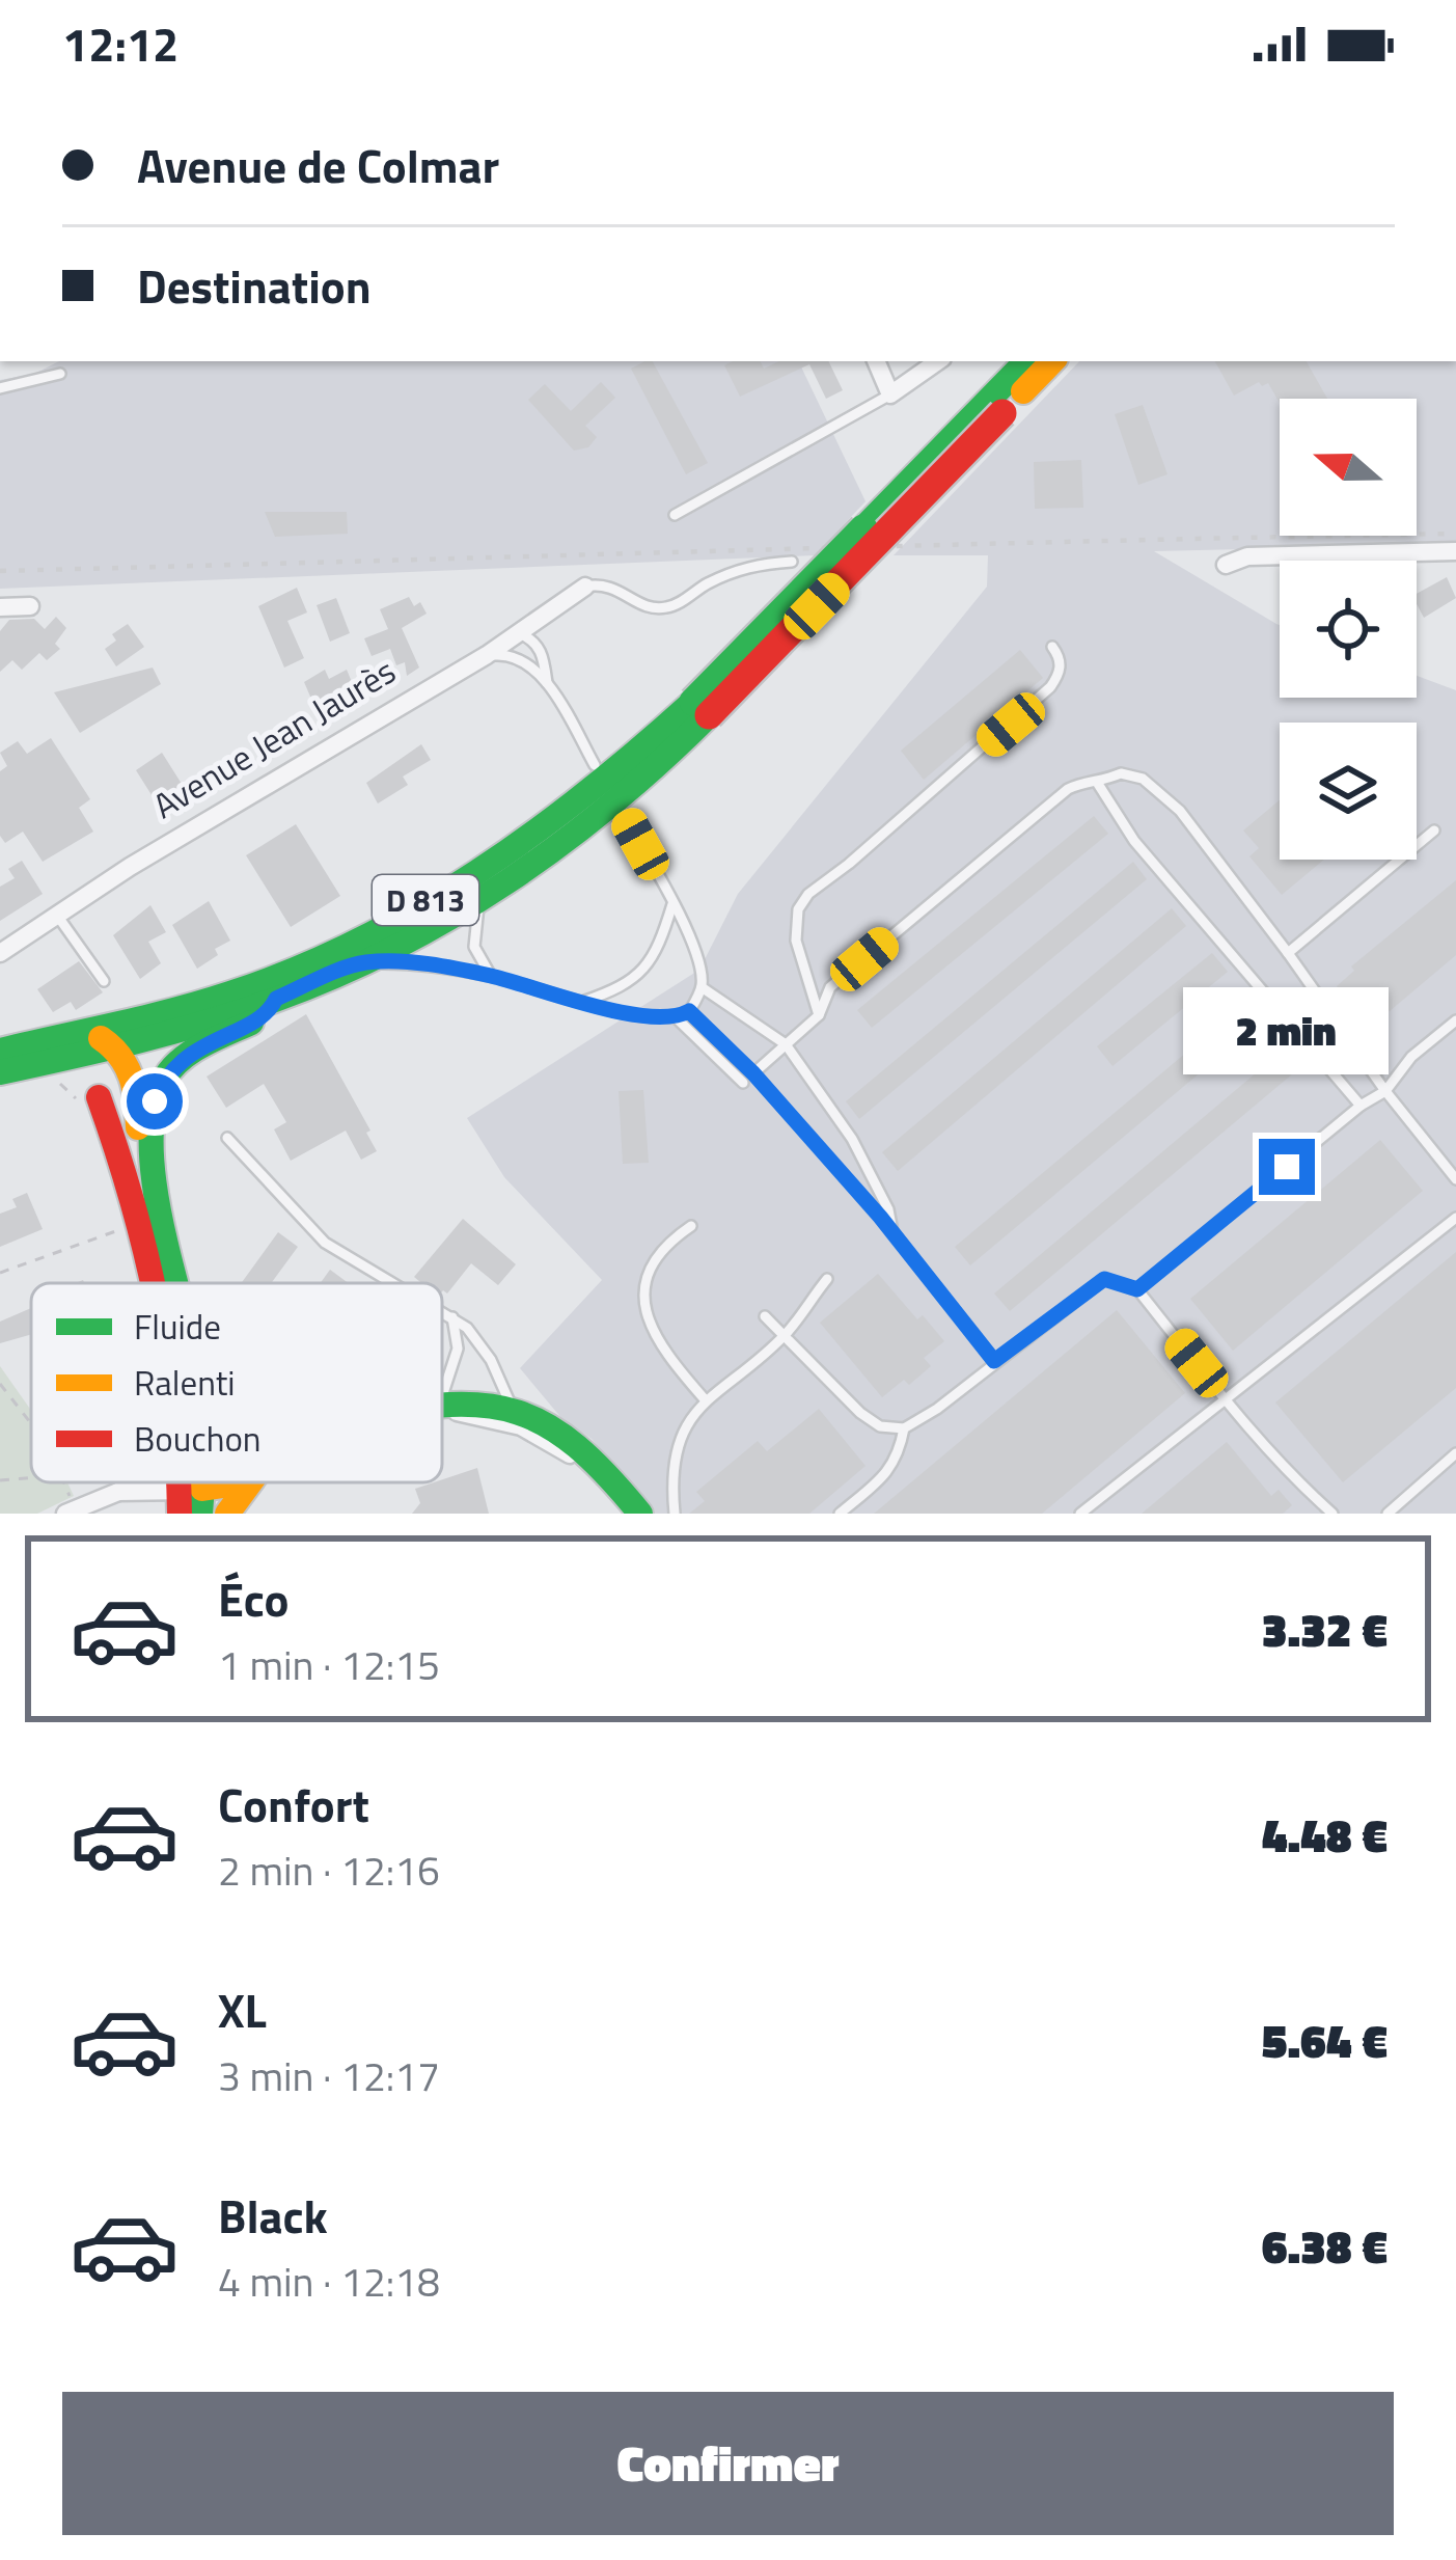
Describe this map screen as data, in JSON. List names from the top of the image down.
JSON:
{
  "streets": {
    "main road": ["D 813"],
    "street": ["Avenue Jean Jaurès"]
  },
  "legend": ["Fluide", "Ralenti", "Bouchon"],
  "north": "left",
  "page": {
    "status": "12:12",
    "banner": ["Avenue de Colmar", "Destination"],
    "bubble": "2 min",
    "list": [
      {
        "name": "Éco",
        "note": "1 min · 12:15",
        "value": "3.32 €"
      },
      {
        "name": "Confort",
        "note": "2 min · 12:16",
        "value": "4.48 €"
      },
      {
        "name": "XL",
        "note": "3 min · 12:17",
        "value": "5.64 €"
      },
      {
        "name": "Black",
        "note": "4 min · 12:18",
        "value": "6.38 €"
      }
    ],
    "buttons": "Confirmer"
  }
}
